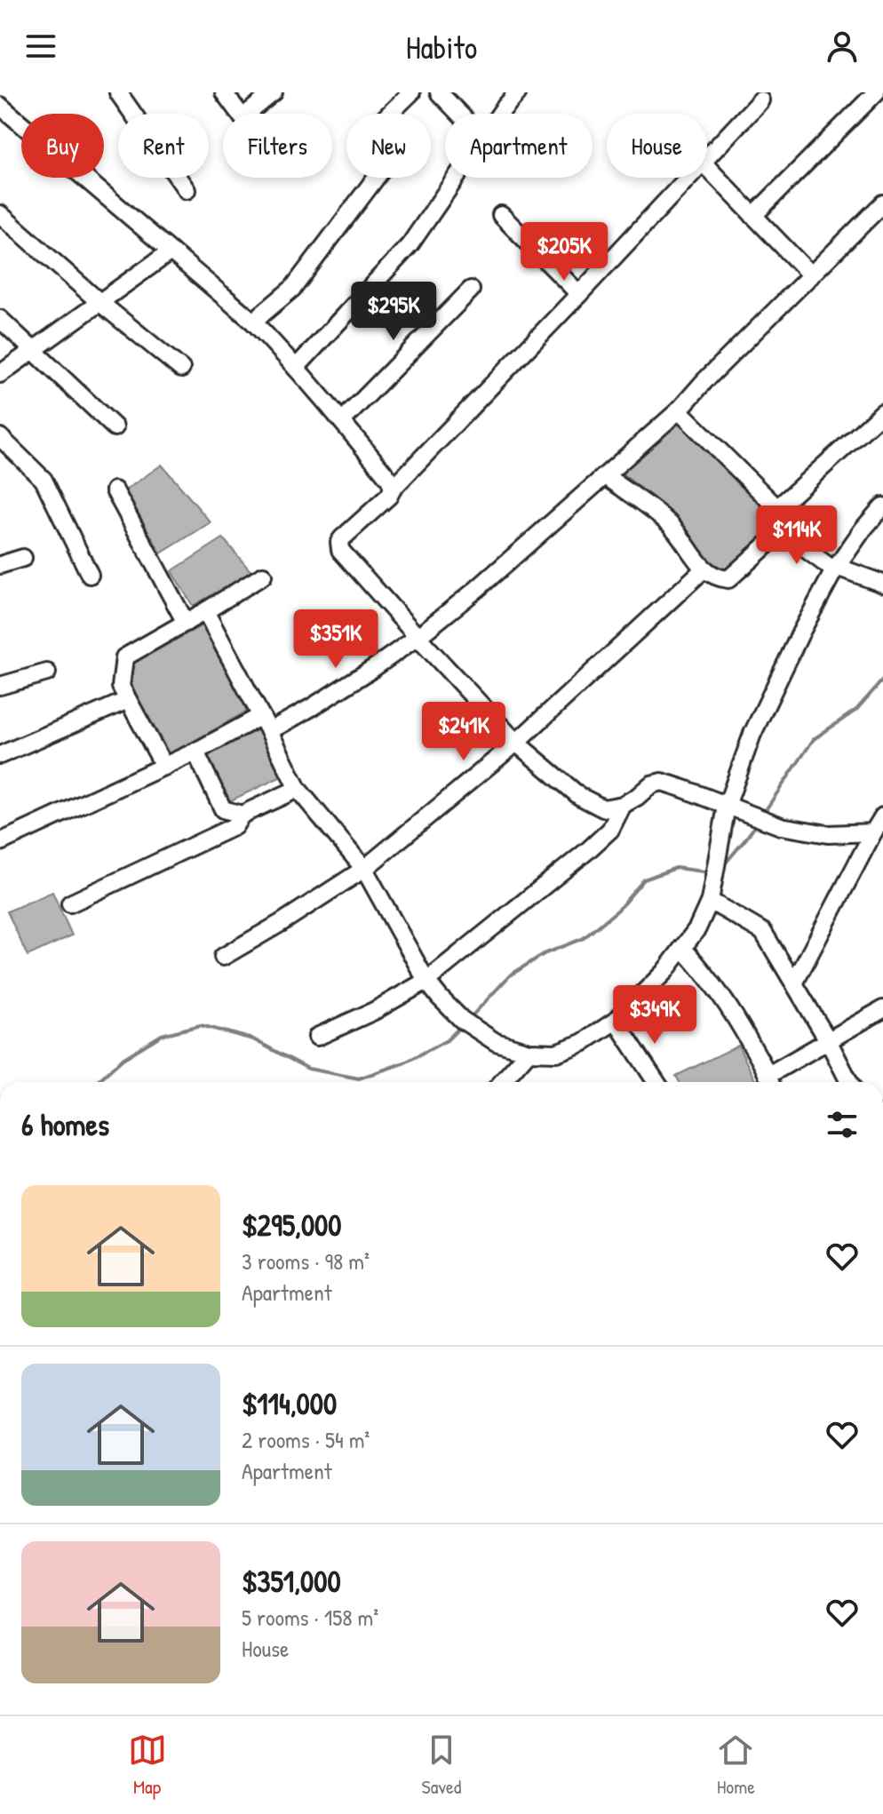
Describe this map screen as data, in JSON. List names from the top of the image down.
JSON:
{
  "page": {
    "header": "Habito",
    "chip": [
      "Buy",
      "Rent",
      "Filters",
      "New",
      "Apartment",
      "House"
    ],
    "price": [
      "$205K",
      "$295K",
      "$114K",
      "$351K",
      "$241K",
      "$349K"
    ],
    "heading": "6 homes",
    "list": [
      {
        "name": "$295,000",
        "note": "3 rooms · 98 m² · Apartment"
      },
      {
        "name": "$114,000",
        "note": "2 rooms · 54 m² · Apartment"
      },
      {
        "name": "$351,000",
        "note": "5 rooms · 158 m² · House"
      }
    ],
    "tabs": ["Map", "Saved", "Home"]
  }
}
